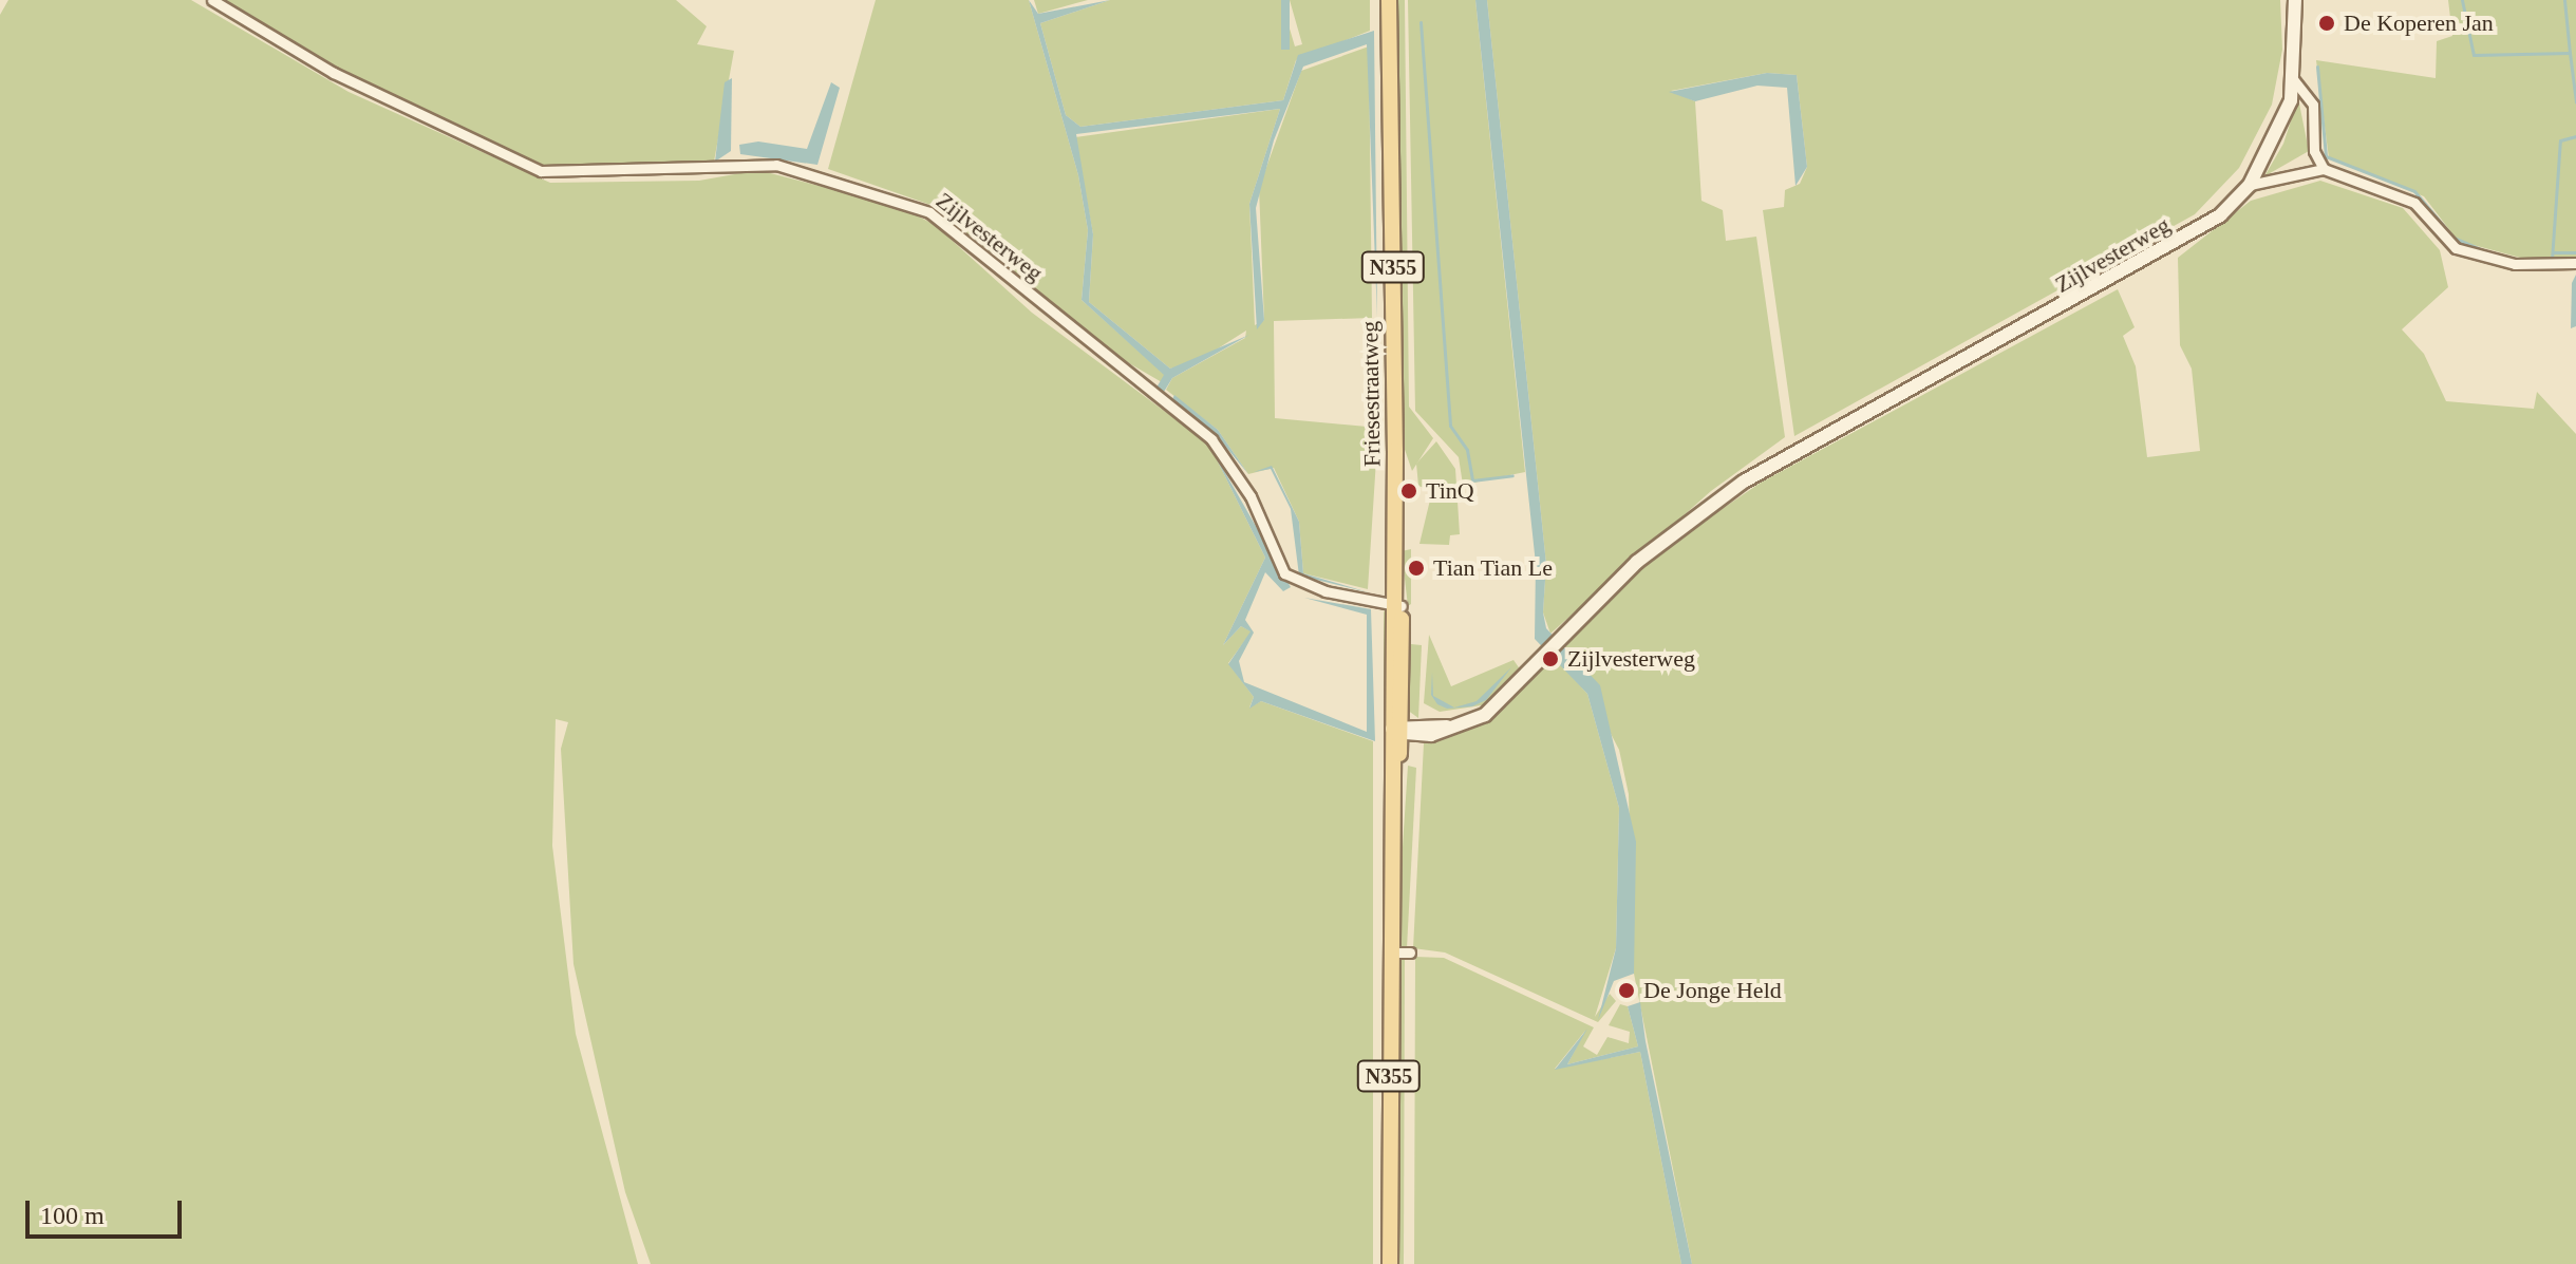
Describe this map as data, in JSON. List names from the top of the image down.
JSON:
{
  "streets": {
    "main road": ["Zijlvesterweg", "N355", "Friesestraatweg"]
  },
  "crossings": [
    ["Zijlvesterweg", "Friesestraatweg"]
  ],
  "places": [
    "De Koperen Jan",
    "TinQ",
    "Tian Tian Le",
    "Zijlvesterweg",
    "De Jonge Held"
  ],
  "scale_bar": "100 m"
}
